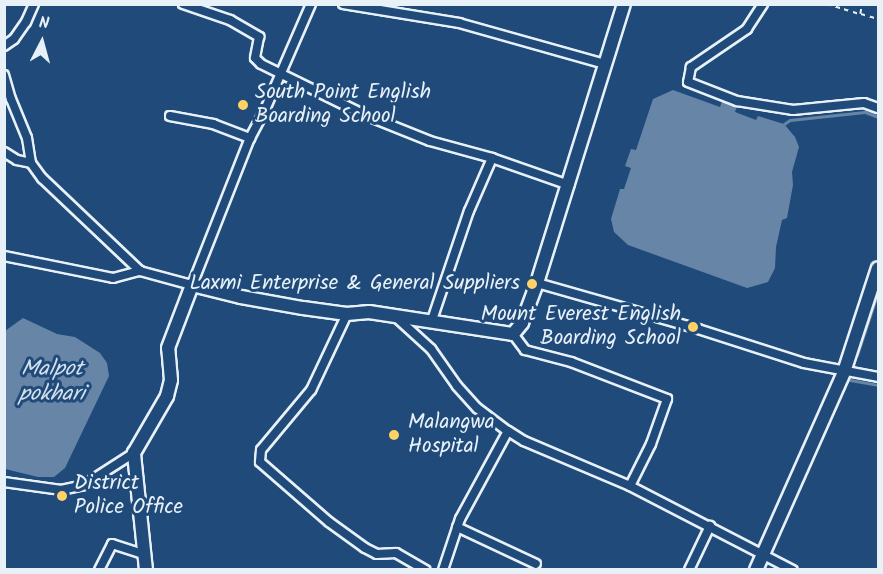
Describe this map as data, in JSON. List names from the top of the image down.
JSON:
{
  "water": ["Malpot pokhari"],
  "places": [
    "South Point English Boarding School",
    "Laxmi Enterprise & General Suppliers",
    "Mount Everest English Boarding School",
    "Malangwa Hospital",
    "District Police Office"
  ],
  "north": "top"
}
